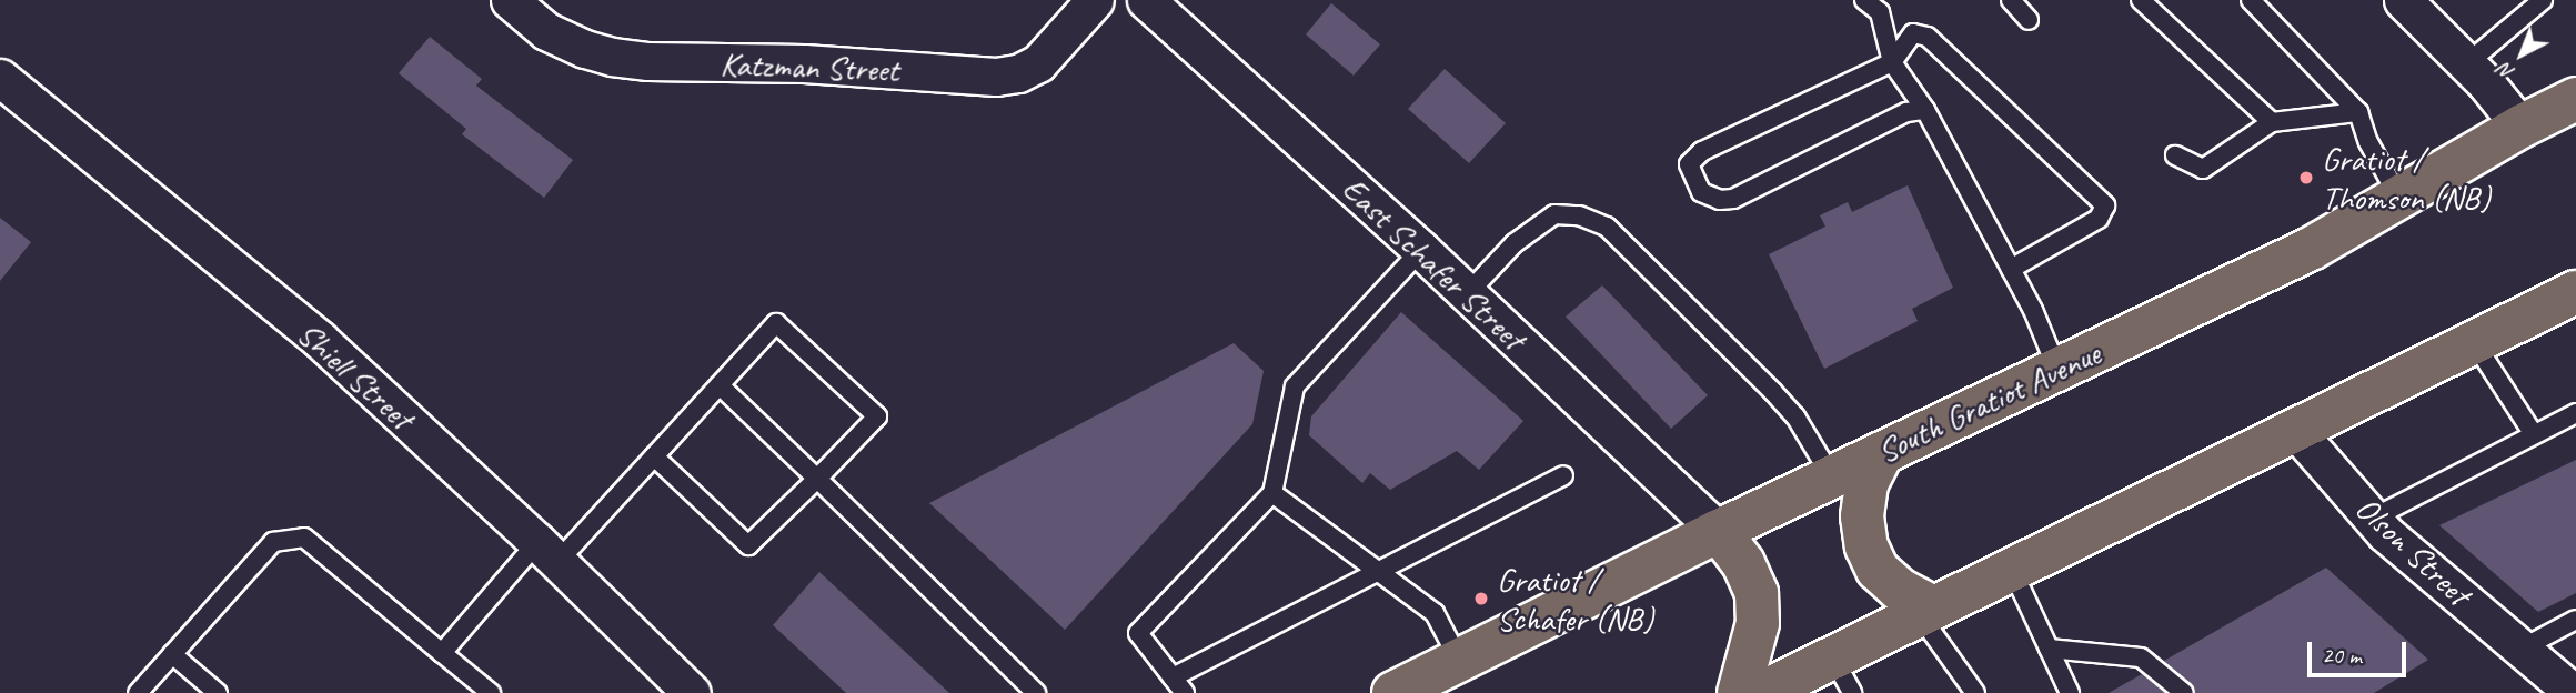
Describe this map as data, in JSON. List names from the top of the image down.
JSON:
{
  "streets": {
    "main road": ["South Gratiot Avenue"],
    "street": [
      "Katzman Street",
      "East Schafer Street",
      "Shiell Street",
      "Olson Street"
    ]
  },
  "crossings": [
    ["East Schafer Street", "South Gratiot Avenue"]
  ],
  "places": ["Gratiot / Thomson (NB)", "Gratiot / Schafer (NB)"],
  "scale_bar": "20 m",
  "north": "bottom left"
}
